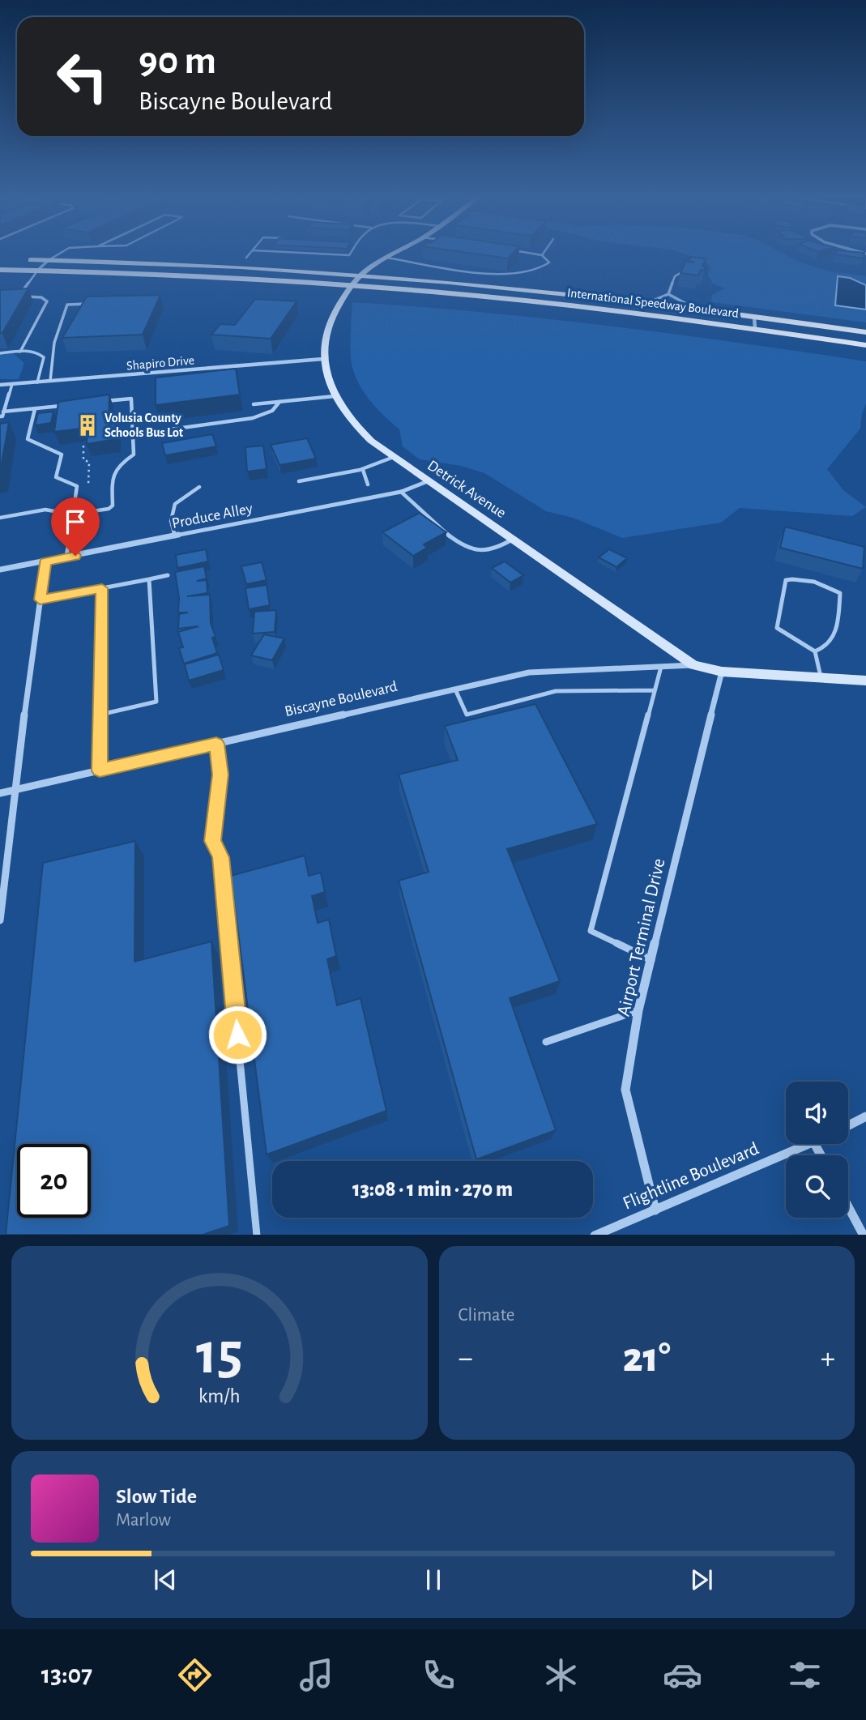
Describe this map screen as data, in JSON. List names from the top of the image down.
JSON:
{
  "streets": {
    "main road": ["International Speedway Boulevard"],
    "street": [
      "Shapiro Drive",
      "Detrick Avenue",
      "Produce Alley",
      "Biscayne Boulevard",
      "Airport Terminal Drive",
      "Flightline Boulevard"
    ]
  },
  "crossings": [
    ["International Speedway Boulevard", "Detrick Avenue"],
    ["Shapiro Drive", "Detrick Avenue"],
    ["Detrick Avenue", "Produce Alley"],
    ["Detrick Avenue", "Biscayne Boulevard"],
    ["Airport Terminal Drive", "Flightline Boulevard"]
  ],
  "places": {
    "building": ["Volusia County Schools Bus Lot"]
  },
  "page": {
    "turn": ["90 m", "Biscayne Boulevard"],
    "limit": "20",
    "trip": "13:08 · 1 min · 270 m",
    "tile": "Climate",
    "heat": ["−", "21°", "+"],
    "song": ["Slow Tide", "Marlow"],
    "tabs": "13:07",
    "gauge": ["15", "km/h"]
  }
}
